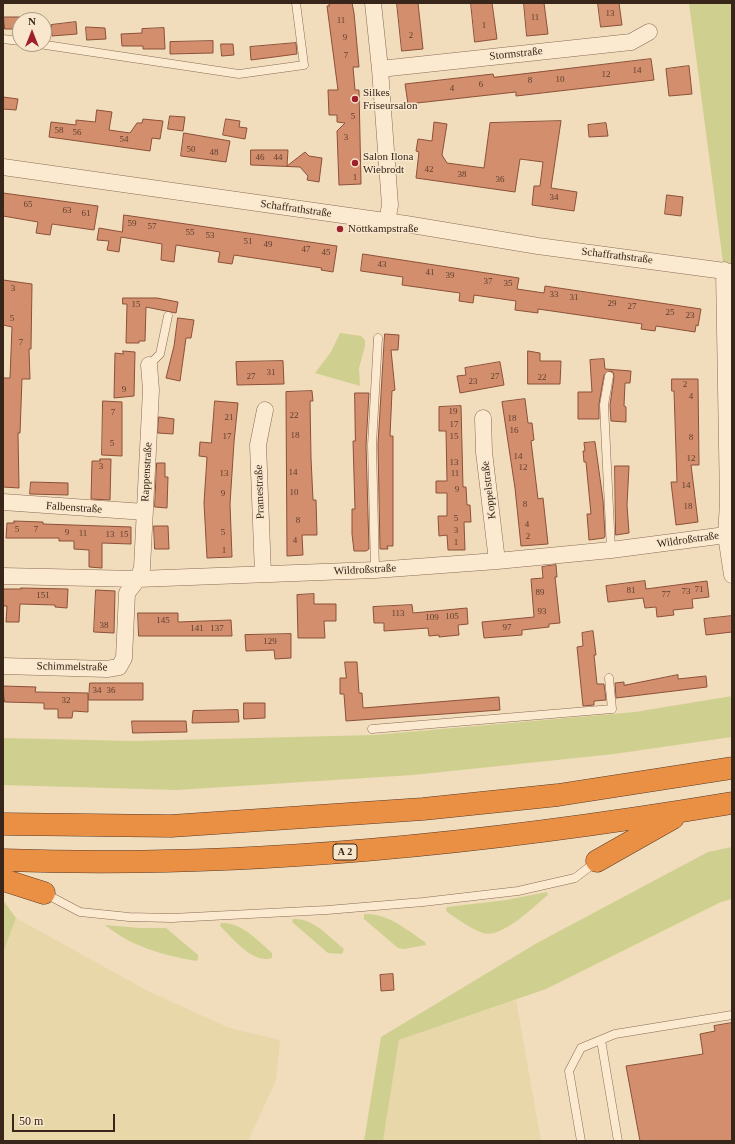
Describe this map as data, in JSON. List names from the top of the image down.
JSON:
{
  "streets": {
    "highway": ["A 2"],
    "street": [
      "Stormstraße",
      "Schaffrathstraße",
      "Rappenstraße",
      "Koppelstraße",
      "Pramestraße",
      "Falbenstraße",
      "Wildroßstraße",
      "Schimmelstraße"
    ]
  },
  "crossings": [
    ["Schaffrathstraße", "Wildroßstraße"],
    ["Rappenstraße", "Falbenstraße"],
    ["Rappenstraße", "Wildroßstraße"],
    ["Rappenstraße", "Schimmelstraße"],
    ["Koppelstraße", "Wildroßstraße"],
    ["Pramestraße", "Wildroßstraße"],
    ["Wildroßstraße", "Schimmelstraße"]
  ],
  "places": ["Silkes Friseursalon", "Salon Ilona Wiebrodt", "Nottkampstraße"],
  "house_numbers": [
    "13",
    "11",
    "11",
    "1",
    "2",
    "9",
    "7",
    "14",
    "12",
    "10",
    "8",
    "6",
    "4",
    "5",
    "58",
    "56",
    "3",
    "54",
    "50",
    "48",
    "46",
    "44",
    "42",
    "38",
    "1",
    "36",
    "34",
    "65",
    "63",
    "61",
    "59",
    "57",
    "55",
    "53",
    "51",
    "49",
    "47",
    "45",
    "43",
    "41",
    "39",
    "37",
    "35",
    "3",
    "33",
    "31",
    "29",
    "15",
    "27",
    "25",
    "23",
    "5",
    "7",
    "31",
    "27",
    "27",
    "22",
    "23",
    "2",
    "9",
    "4",
    "19",
    "7",
    "22",
    "21",
    "18",
    "17",
    "16",
    "18",
    "17",
    "15",
    "8",
    "5",
    "14",
    "12",
    "13",
    "3",
    "12",
    "14",
    "13",
    "11",
    "14",
    "9",
    "10",
    "9",
    "8",
    "18",
    "5",
    "8",
    "4",
    "5",
    "7",
    "3",
    "9",
    "5",
    "11",
    "13",
    "15",
    "2",
    "4",
    "1",
    "1",
    "71",
    "81",
    "73",
    "89",
    "77",
    "151",
    "93",
    "113",
    "105",
    "109",
    "145",
    "38",
    "97",
    "141",
    "137",
    "129",
    "34",
    "36",
    "32"
  ],
  "scale_bar": "50 m",
  "north": "top"
}
